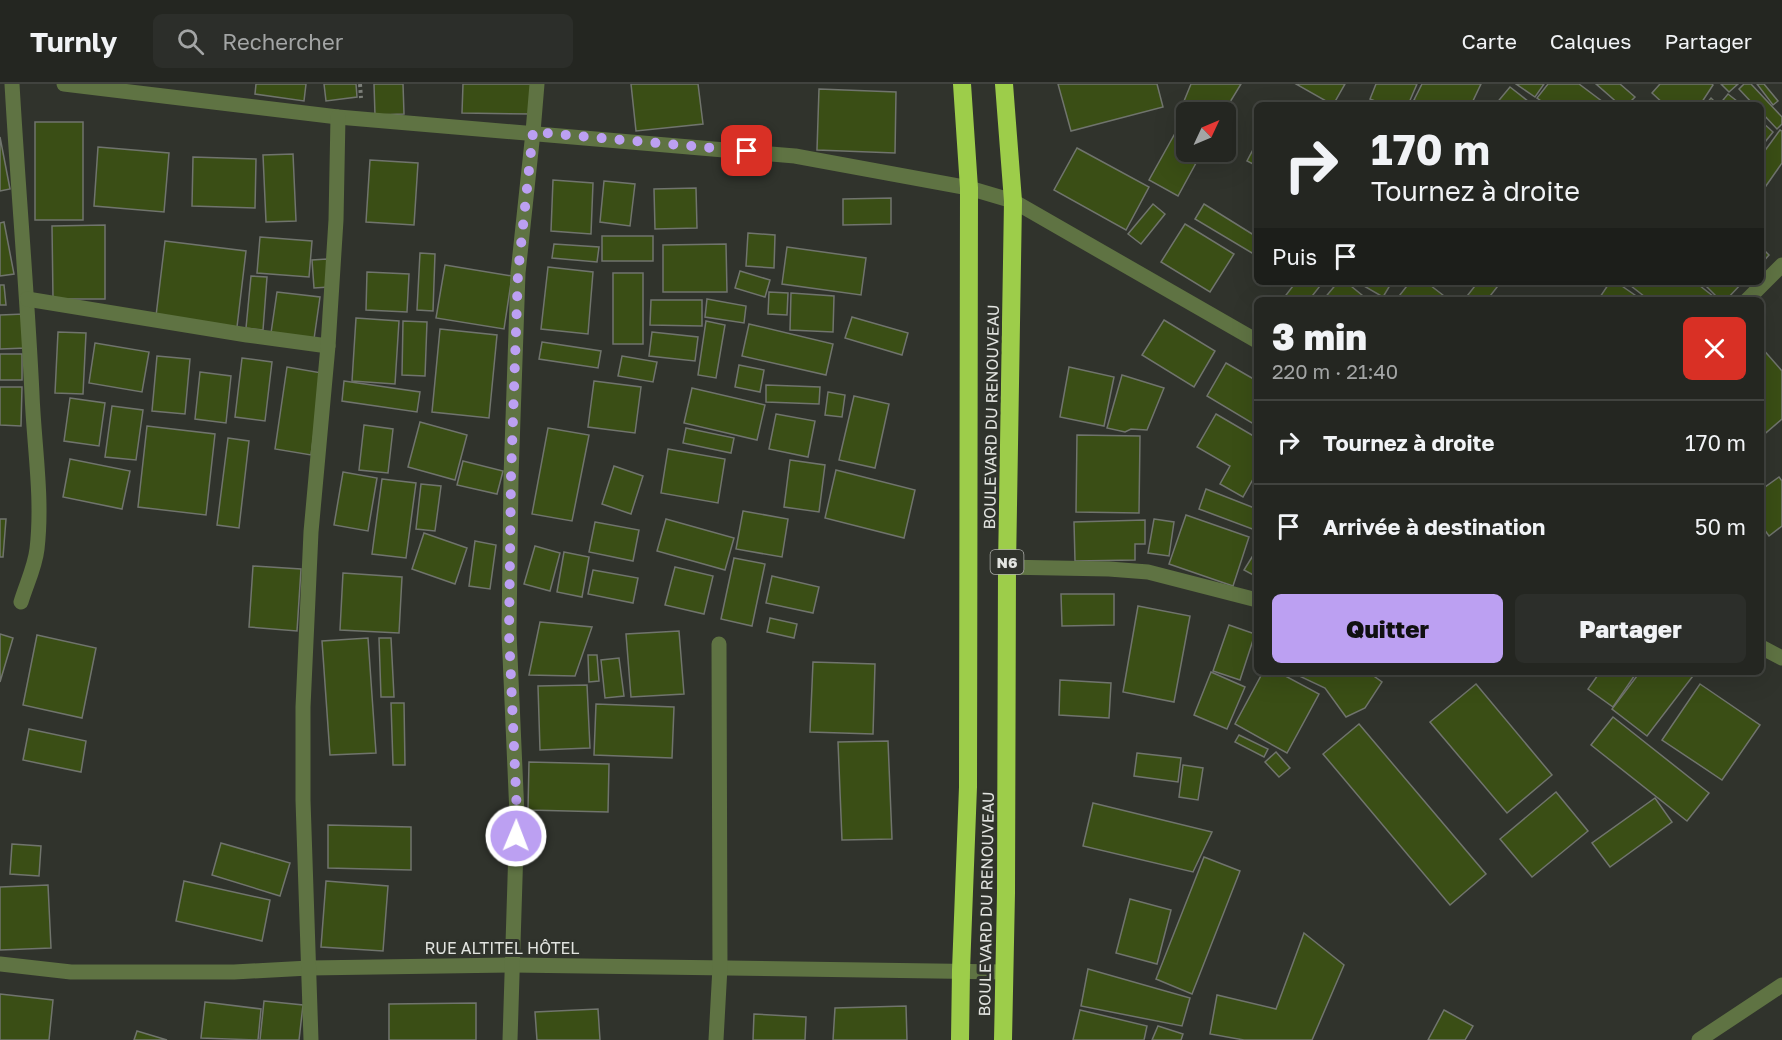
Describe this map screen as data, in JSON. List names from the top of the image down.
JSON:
{
  "streets": {
    "highway": ["BOULEVARD DU RENOUVEAU", "N6"],
    "street": ["RUE ALTITEL HÔTEL"]
  },
  "crossings": [
    ["BOULEVARD DU RENOUVEAU", "RUE ALTITEL HÔTEL"]
  ],
  "north": "top right",
  "page": {
    "header": "Turnly",
    "search": "Rechercher",
    "nav": ["Carte", "Calques", "Partager"],
    "turn": ["170 m", "Tournez à droite"],
    "then": "Puis",
    "heading": ["3 min", "220 m · 21:40"],
    "list": [
      {
        "name": "Tournez à droite",
        "value": "170 m"
      },
      {
        "name": "Arrivée à destination",
        "value": "50 m"
      }
    ],
    "buttons": ["Quitter", "Partager"]
  }
}
